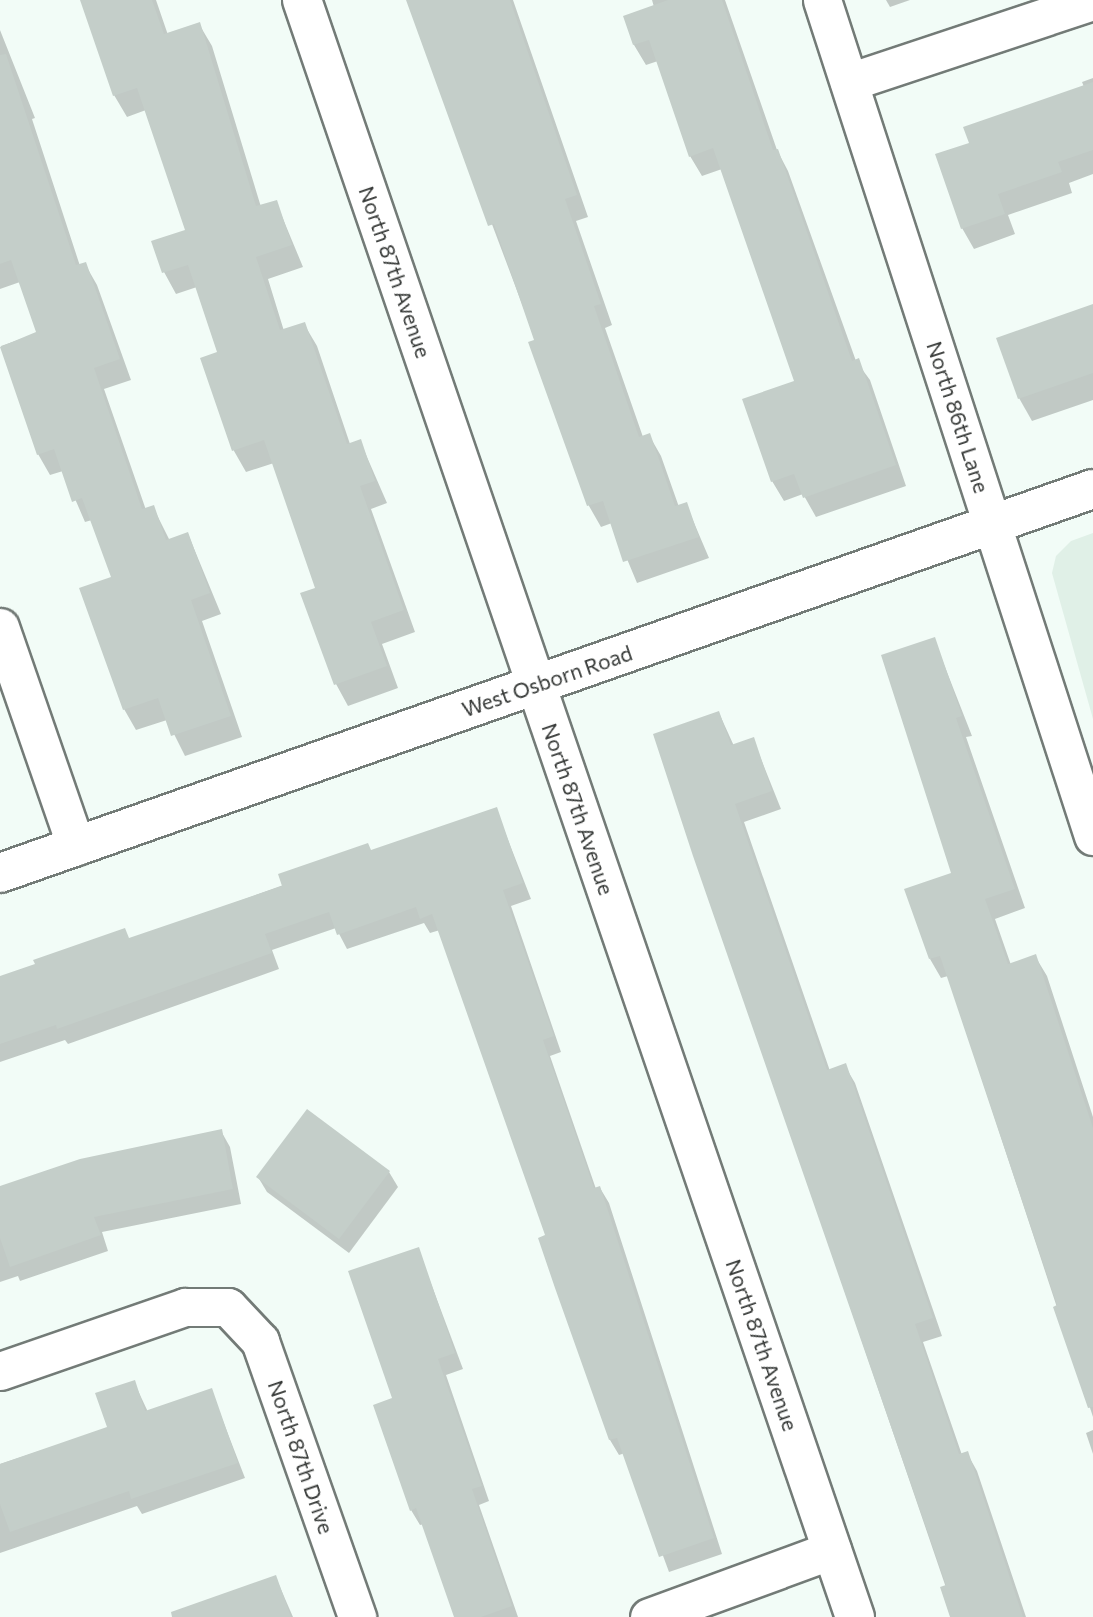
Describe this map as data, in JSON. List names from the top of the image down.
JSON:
{
  "streets": {
    "street": [
      "North 87th Avenue",
      "North 86th Lane",
      "West Osborn Road",
      "North 87th Drive"
    ]
  },
  "crossings": [
    ["North 87th Avenue", "West Osborn Road"],
    ["North 86th Lane", "West Osborn Road"]
  ]
}
